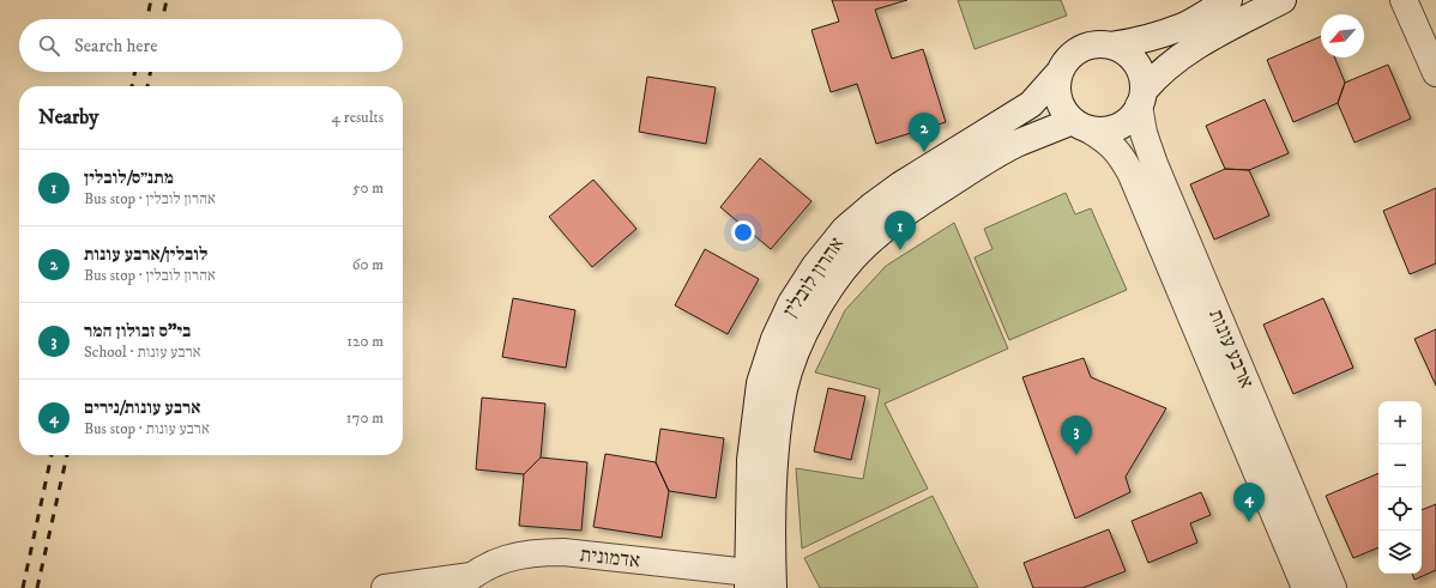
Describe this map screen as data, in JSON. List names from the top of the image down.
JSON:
{
  "streets": {
    "street": ["אהרון לובלין", "ארבע עונות", "אדמונית"]
  },
  "crossings": [
    ["אהרון לובלין", "ארבע עונות"],
    ["אהרון לובלין", "אדמונית"]
  ],
  "north": "bottom left",
  "page": {
    "search": "Search here",
    "heading": ["Nearby", "4 results"],
    "pins": [
      "2",
      "1",
      "3",
      "4"
    ],
    "list": [
      {
        "mark": "1",
        "name": "מתנ״ס/לובלין",
        "note": "Bus stop · אהרון לובלין",
        "value": "50 m"
      },
      {
        "mark": "2",
        "name": "לובלין/ארבע עונות",
        "note": "Bus stop · אהרון לובלין",
        "value": "60 m"
      },
      {
        "mark": "3",
        "name": "בי\"ס זבולון המר",
        "note": "School · ארבע עונות",
        "value": "120 m"
      },
      {
        "mark": "4",
        "name": "ארבע עונות/נירים",
        "note": "Bus stop · ארבע עונות",
        "value": "170 m"
      }
    ],
    "map_buttons": ["+", "−"]
  }
}
